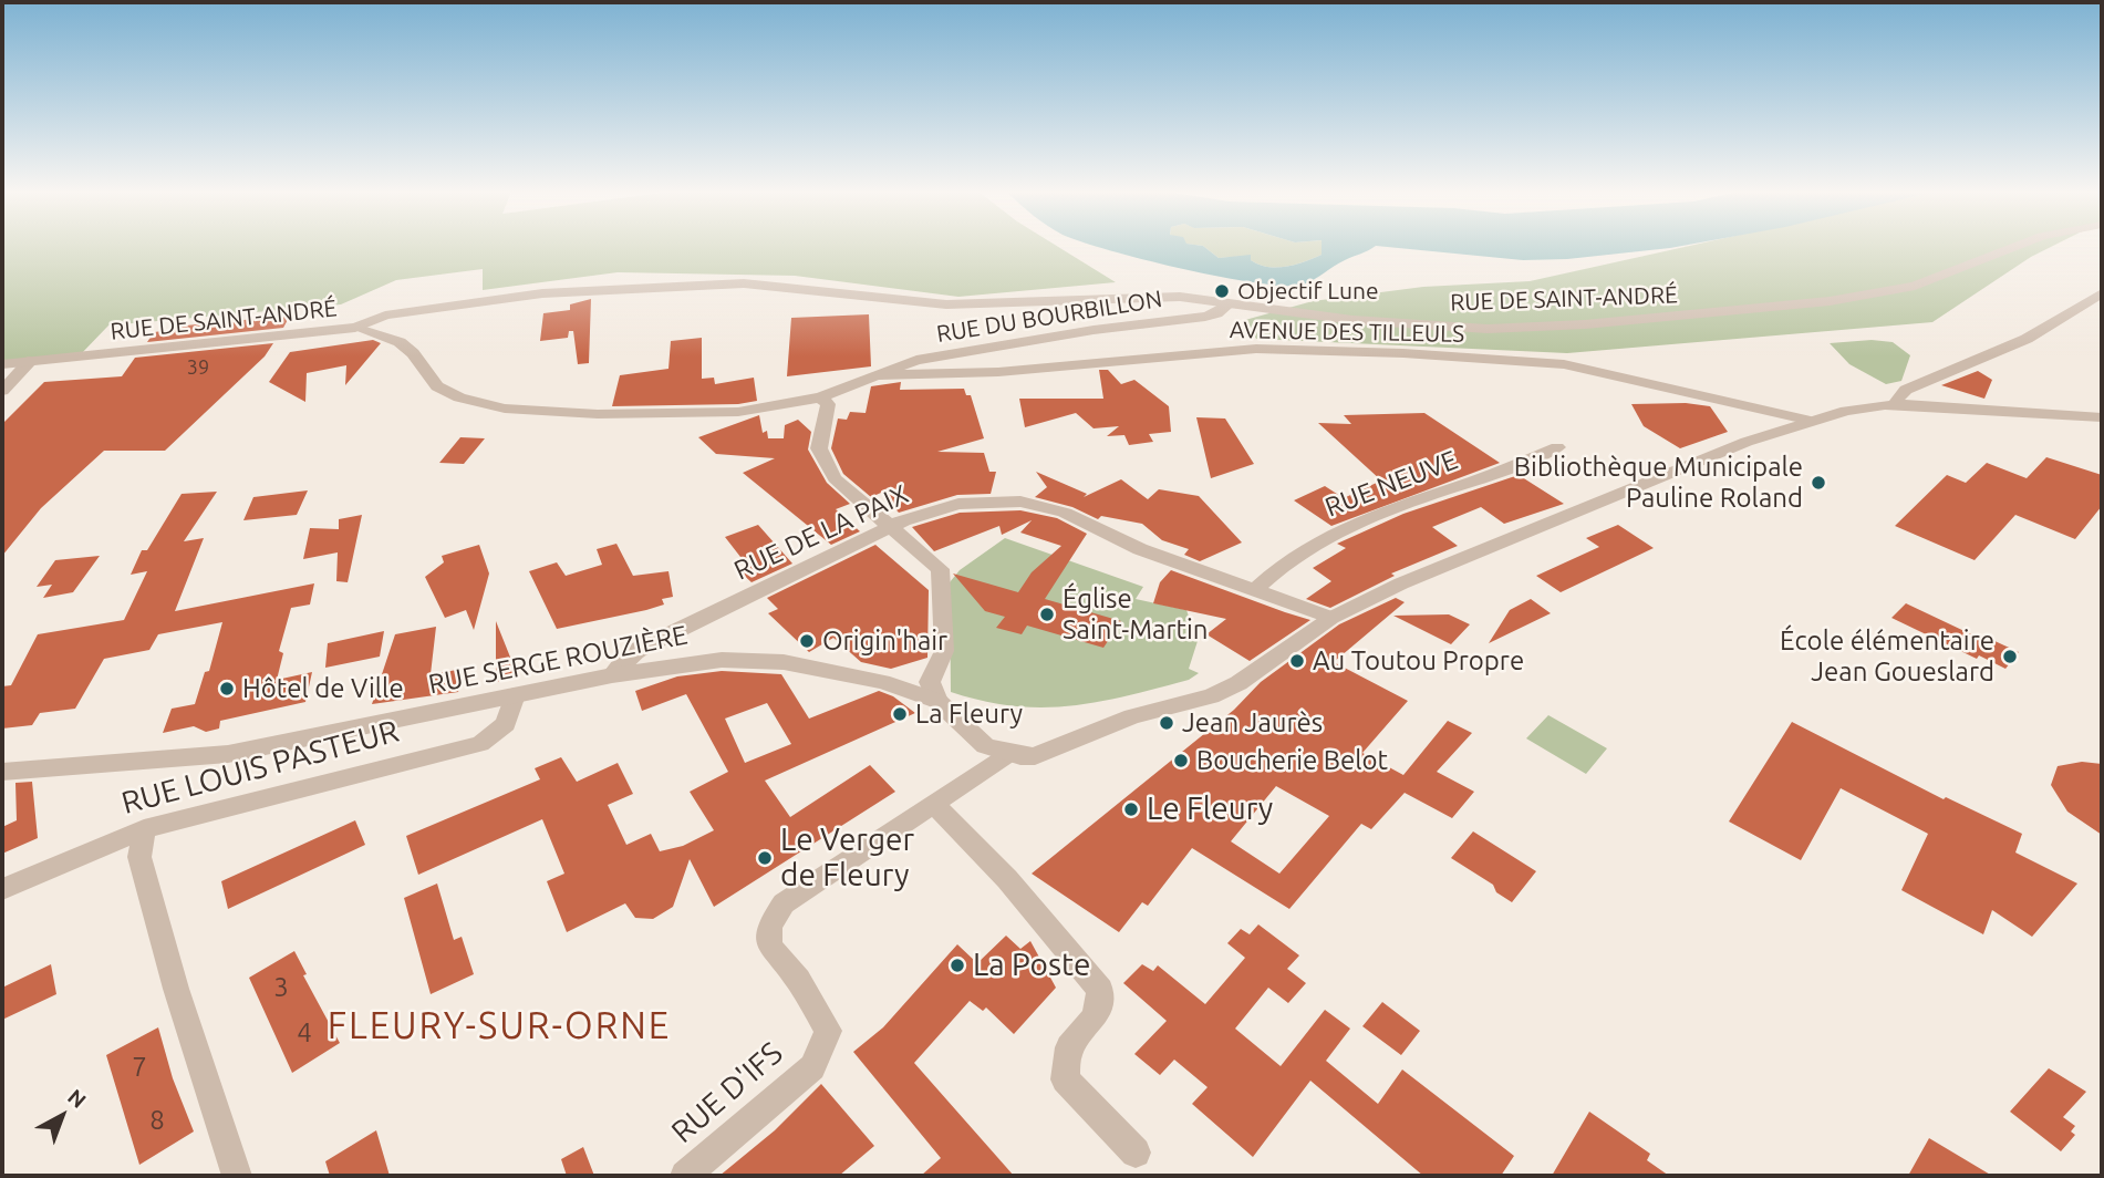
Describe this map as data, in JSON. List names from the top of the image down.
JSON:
{
  "streets": {
    "street": [
      "RUE DE SAINT-ANDRÉ",
      "RUE DU BOURBILLON",
      "AVENUE DES TILLEULS",
      "RUE NEUVE",
      "RUE DE LA PAIX",
      "RUE SERGE ROUZIÈRE",
      "RUE LOUIS PASTEUR",
      "RUE D'IFS"
    ]
  },
  "crossings": [
    ["RUE DE SAINT-ANDRÉ", "RUE DU BOURBILLON"],
    ["RUE DU BOURBILLON", "AVENUE DES TILLEULS"],
    ["RUE NEUVE", "RUE DE LA PAIX"],
    ["RUE DE LA PAIX", "RUE SERGE ROUZIÈRE"],
    ["RUE SERGE ROUZIÈRE", "RUE LOUIS PASTEUR"]
  ],
  "districts": ["FLEURY-SUR-ORNE"],
  "places": [
    "Objectif Lune",
    "Bibliothèque Municipale Pauline Roland",
    "Église Saint-Martin",
    "Origin'hair",
    "École élémentaire Jean Goueslard",
    "Au Toutou Propre",
    "Hôtel de Ville",
    "La Fleury",
    "Jean Jaurès",
    "Boucherie Belot",
    "Le Fleury",
    "Le Verger de Fleury",
    "La Poste"
  ],
  "house_numbers": [
    "39",
    "3",
    "4",
    "7",
    "8"
  ],
  "north": "top right"
}
